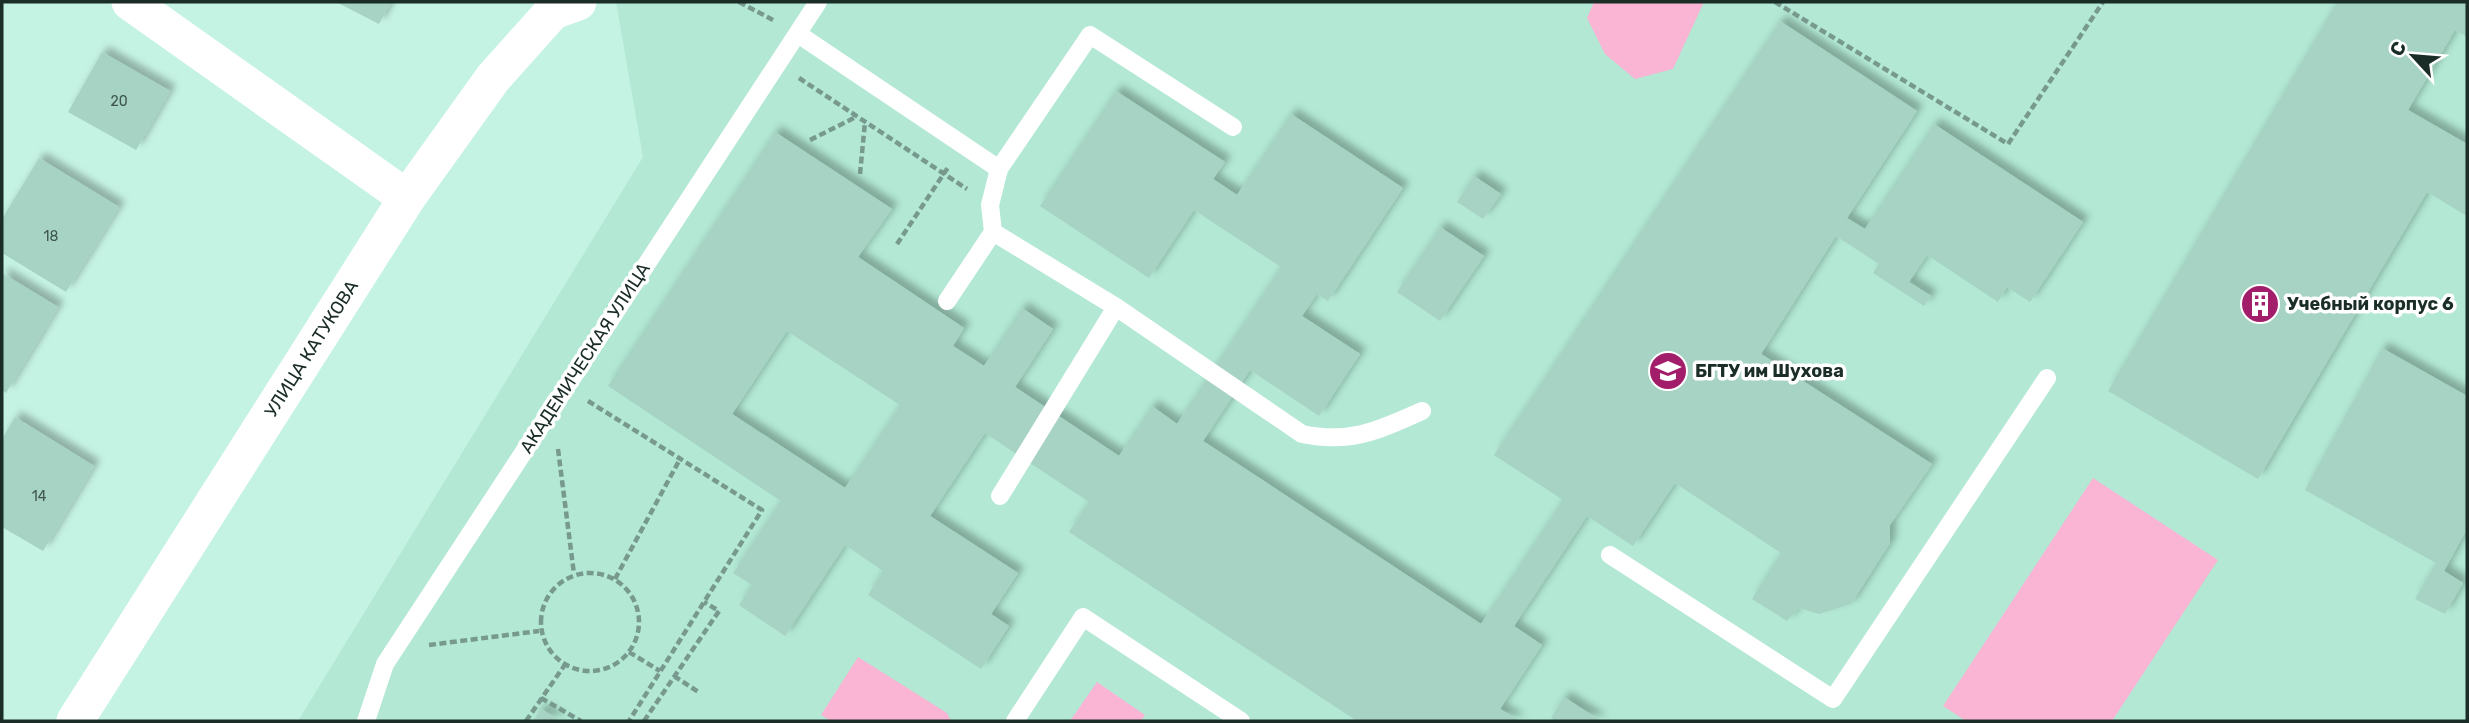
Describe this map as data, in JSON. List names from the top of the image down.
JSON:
{
  "streets": {
    "street": ["УЛИЦА КАТУКОВА"],
    "lane": ["АКАДЕМИЧЕСКАЯ УЛИЦА"]
  },
  "places": {
    "building": ["Учебный корпус 6"],
    "school or university": ["БГТУ им Шухова"]
  },
  "house_numbers": ["20", "18", "14"],
  "north": "top left"
}
